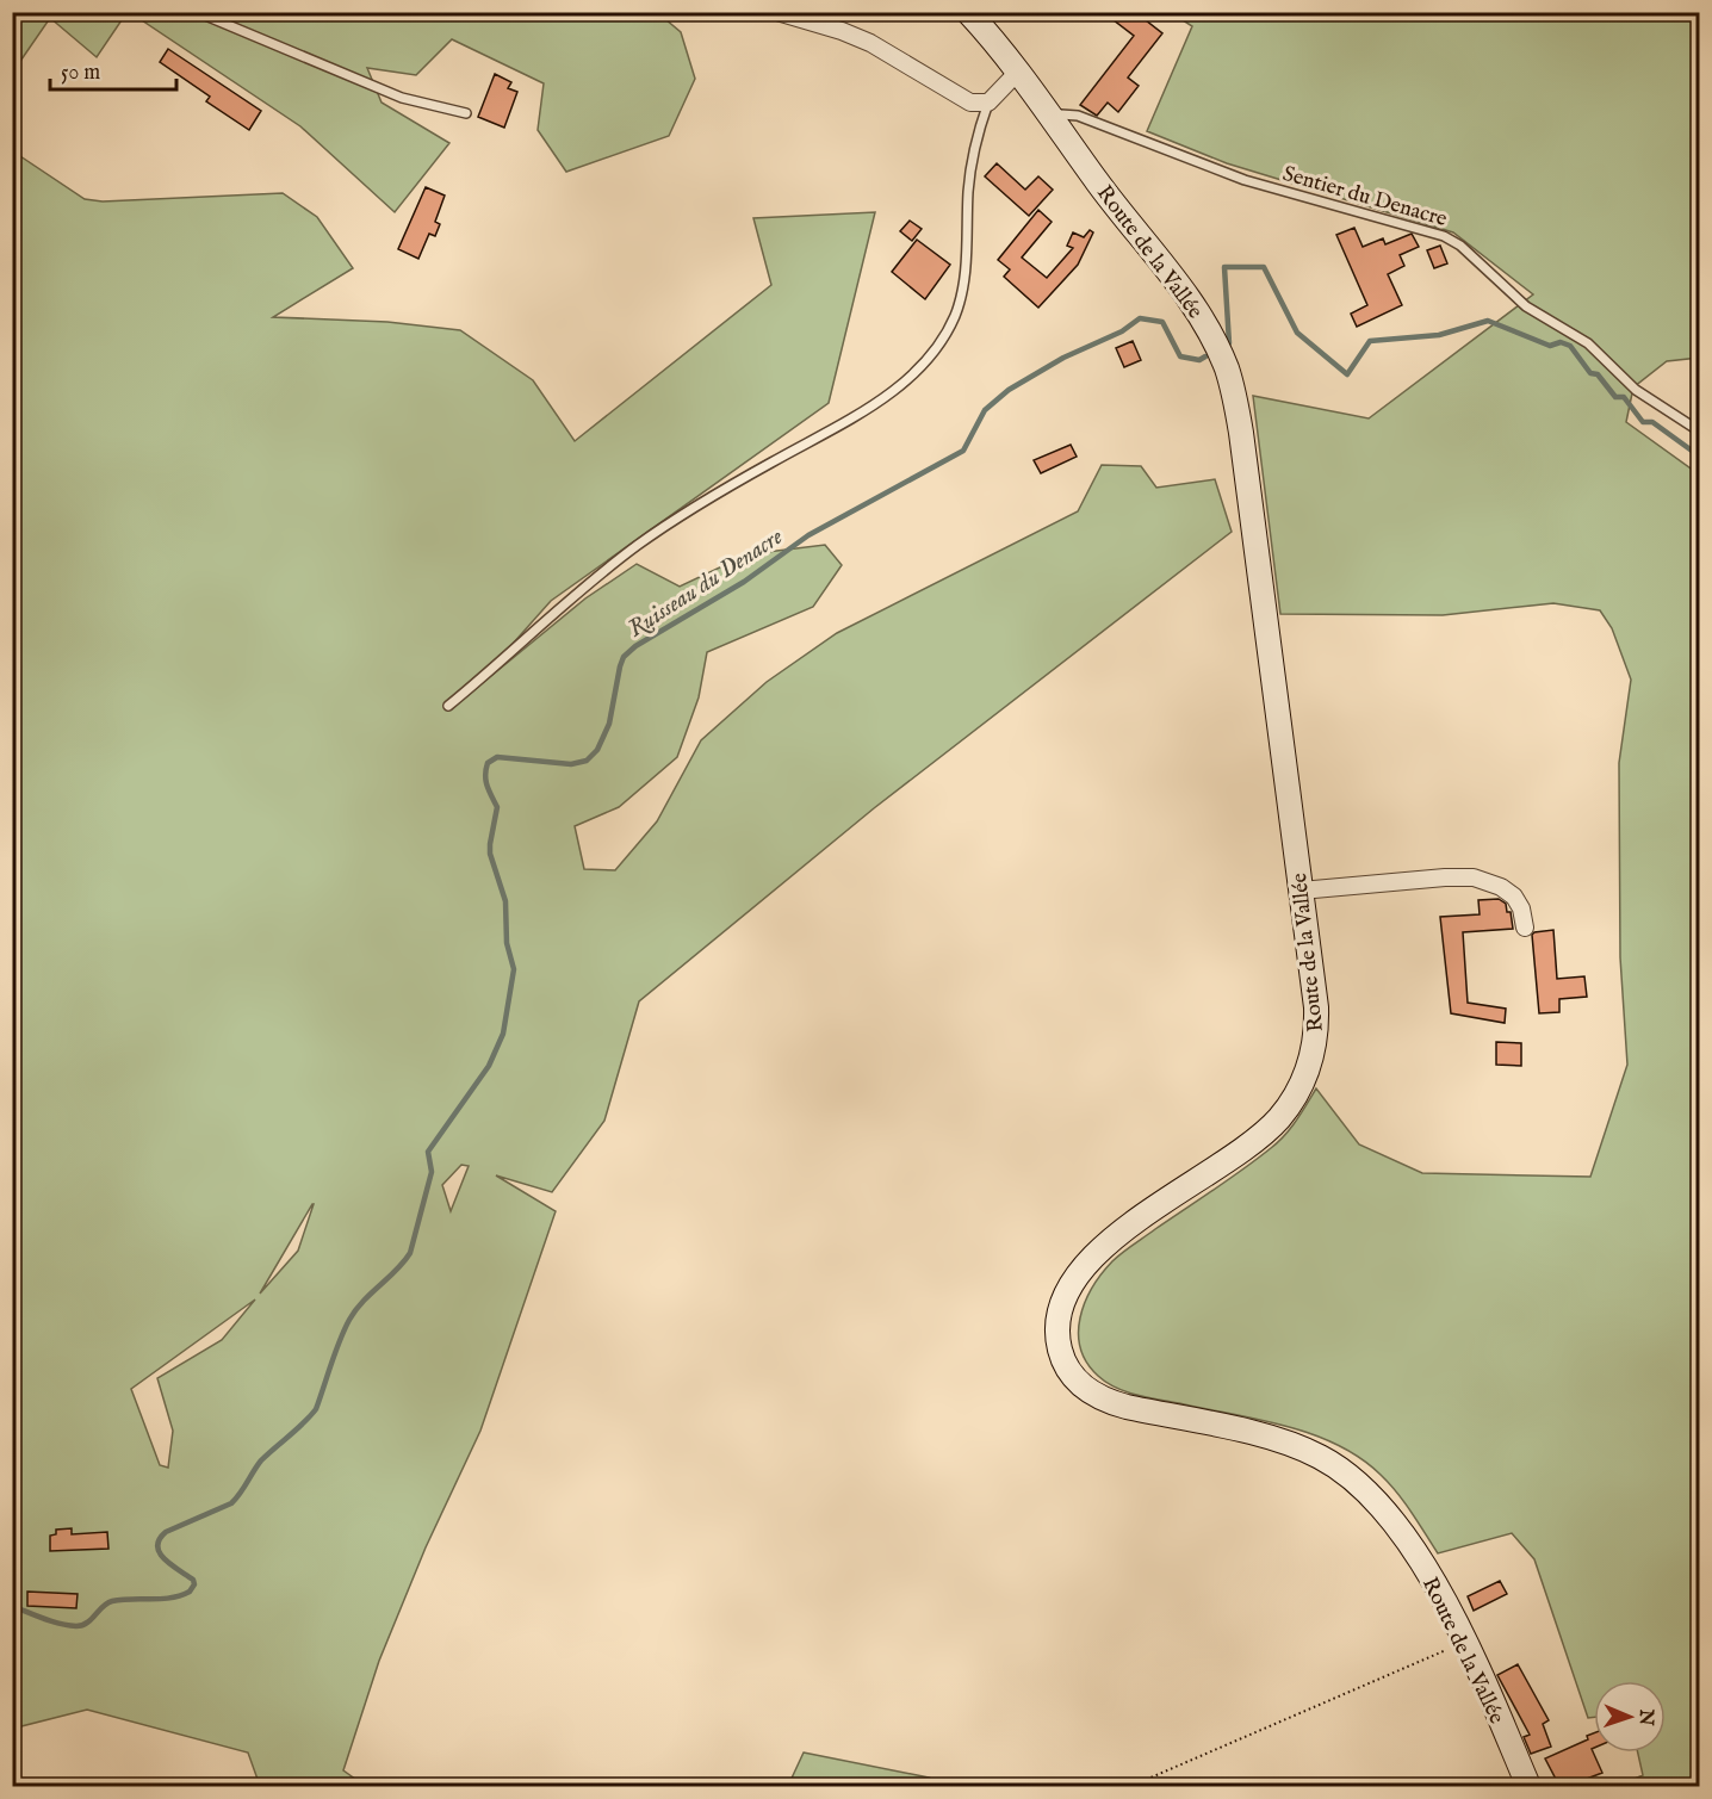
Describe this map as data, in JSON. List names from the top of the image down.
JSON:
{
  "streets": {
    "street": ["Route de la Vallée"],
    "lane": ["Sentier du Denacre"]
  },
  "crossings": [
    ["Sentier du Denacre", "Route de la Vallée"]
  ],
  "water": ["Ruisseau du Denacre"],
  "scale_bar": "50 m",
  "north": "right"
}
